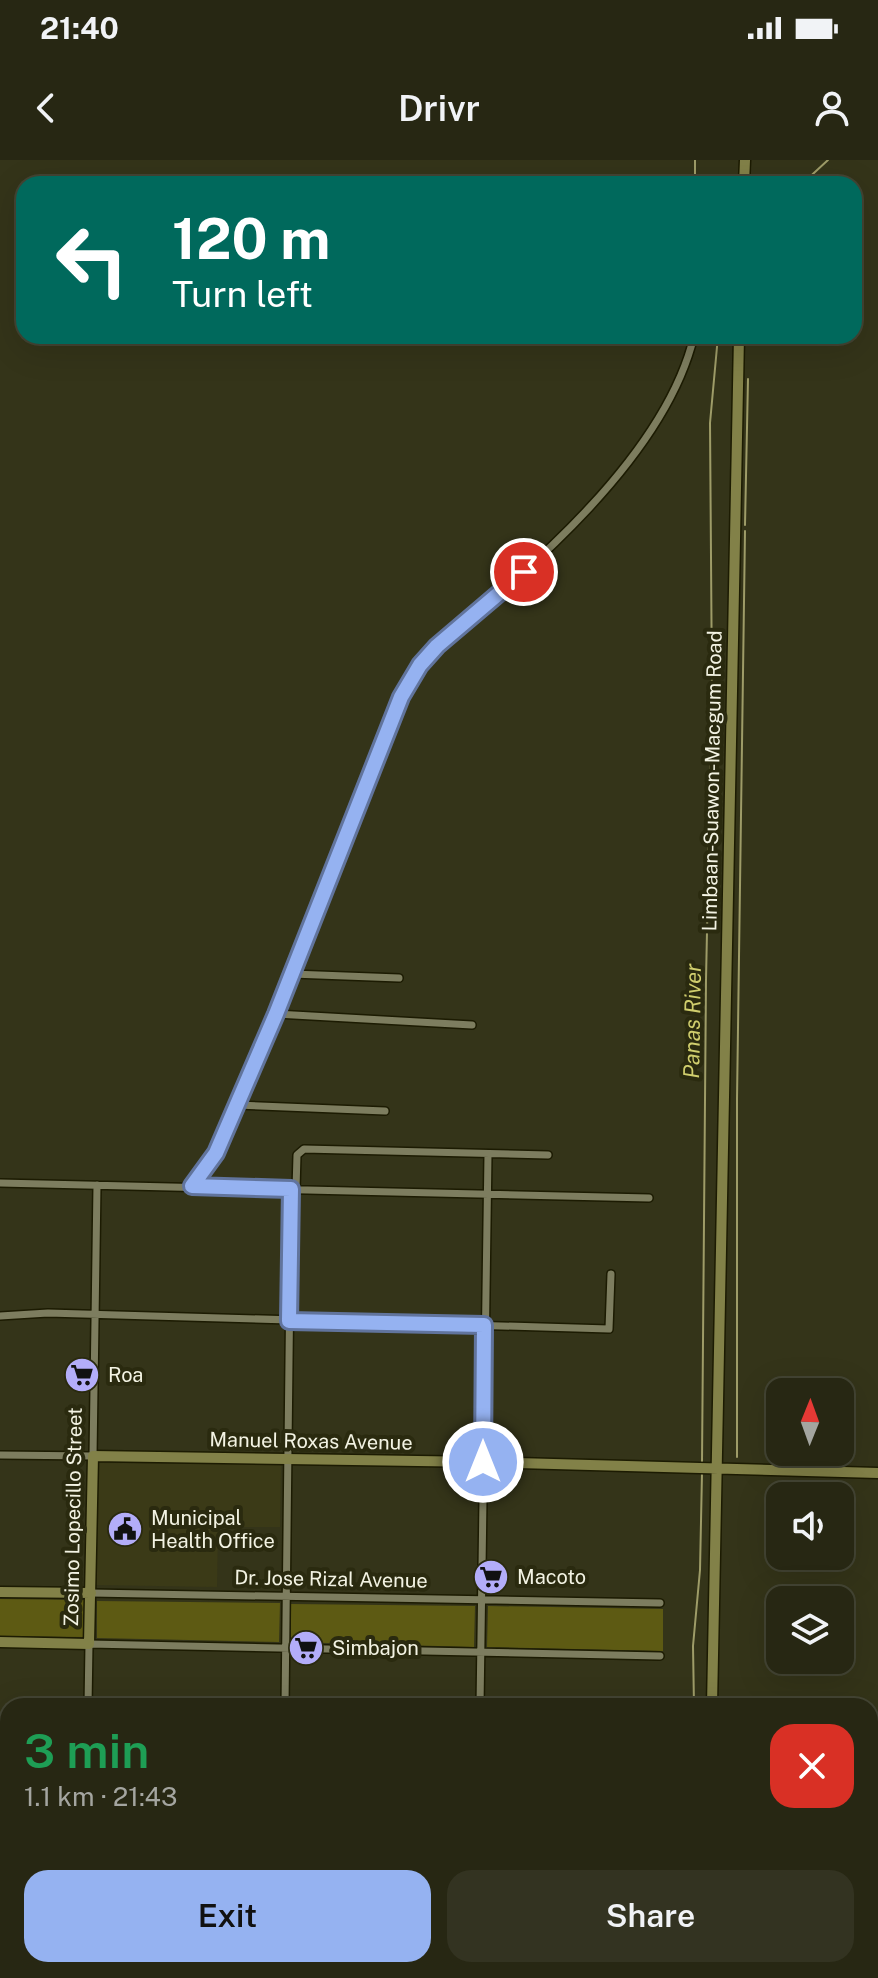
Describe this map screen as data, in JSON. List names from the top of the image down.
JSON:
{
  "streets": {
    "street": [
      "Limbaan-Suawon-Macgum Road",
      "Manuel Roxas Avenue",
      "Zosimo Lopecillo Street",
      "Dr. Jose Rizal Avenue"
    ]
  },
  "crossings": [
    ["Limbaan-Suawon-Macgum Road", "Manuel Roxas Avenue"],
    ["Manuel Roxas Avenue", "Zosimo Lopecillo Street"],
    ["Zosimo Lopecillo Street", "Dr. Jose Rizal Avenue"]
  ],
  "water": ["Panas River"],
  "places": {
    "supermarket": ["Roa", "Macoto", "Simbajon"],
    "public building": ["Municipal Health Office"]
  },
  "north": "top",
  "page": {
    "status": "21:40",
    "header": "Drivr",
    "turn": ["120 m", "Turn left"],
    "heading": ["3 min", "1.1 km · 21:43"],
    "buttons": ["Exit", "Share"]
  }
}
